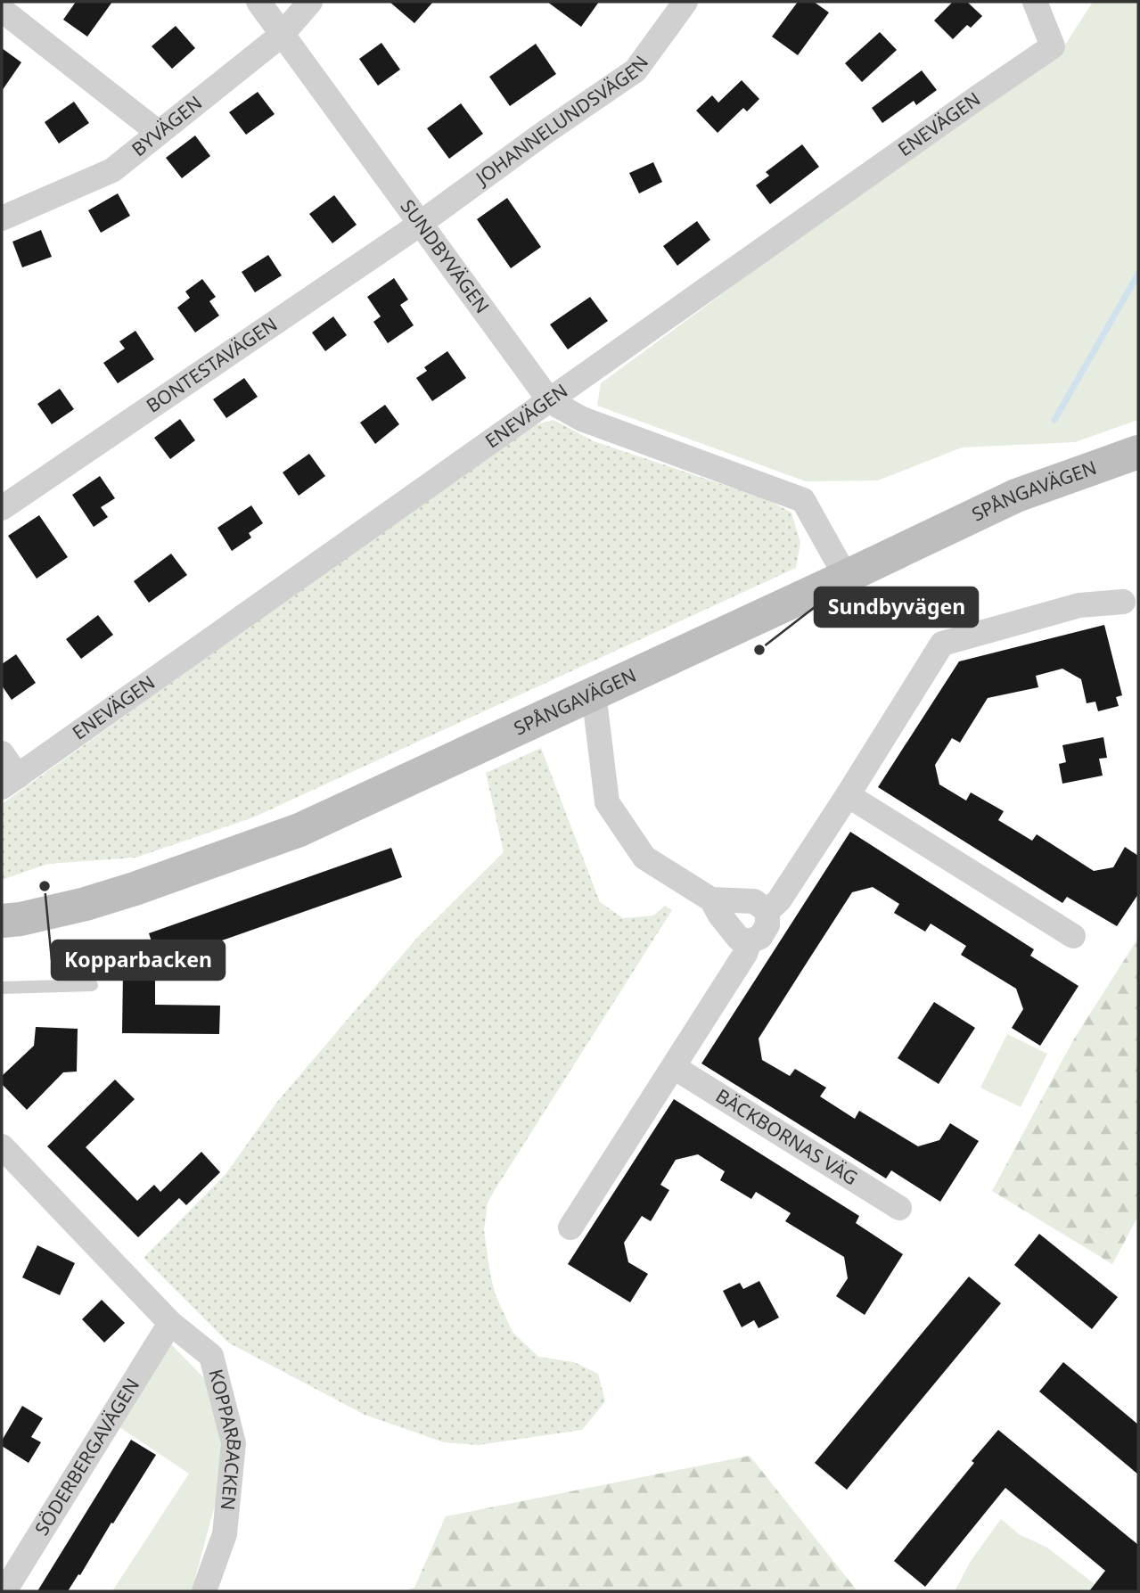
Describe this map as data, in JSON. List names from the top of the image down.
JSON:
{
  "streets": {
    "street": [
      "JOHANNELUNDSVÄGEN",
      "ENEVÄGEN",
      "BYVÄGEN",
      "SUNDBYVÄGEN",
      "BONTESTAVÄGEN",
      "SPÅNGAVÄGEN",
      "BÄCKBORNAS VÄG",
      "KOPPARBACKEN",
      "SÖDERBERGAVÄGEN"
    ]
  },
  "crossings": [
    ["JOHANNELUNDSVÄGEN", "SUNDBYVÄGEN"],
    ["JOHANNELUNDSVÄGEN", "BONTESTAVÄGEN"],
    ["ENEVÄGEN", "SUNDBYVÄGEN"],
    ["BYVÄGEN", "SUNDBYVÄGEN"],
    ["SUNDBYVÄGEN", "BONTESTAVÄGEN"],
    ["SUNDBYVÄGEN", "SPÅNGAVÄGEN"],
    ["KOPPARBACKEN", "SÖDERBERGAVÄGEN"]
  ],
  "places": ["Sundbyvägen", "Kopparbacken"]
}
